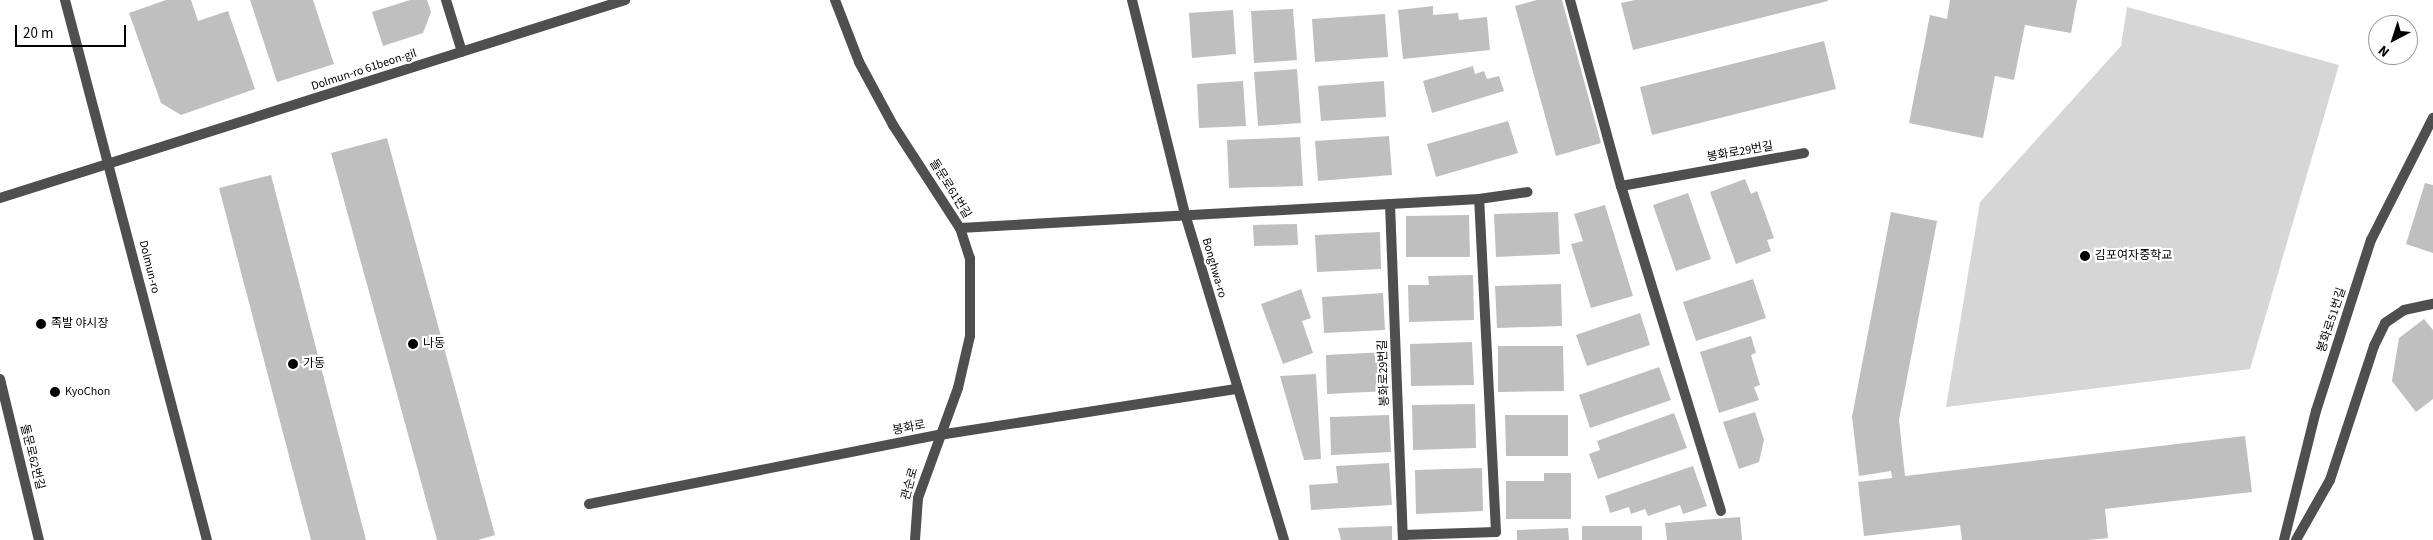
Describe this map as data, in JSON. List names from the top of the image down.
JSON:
{
  "streets": {
    "street": [
      "Dolmun-ro 61beon-gil",
      "봉화로29번길",
      "돌문로61번길",
      "Dolmun-ro",
      "Bonghwa-ro",
      "봉화로51번길",
      "봉화로",
      "돌문로62번길",
      "관순로"
    ]
  },
  "crossings": [
    ["Dolmun-ro 61beon-gil", "Dolmun-ro"],
    ["돌문로61번길", "봉화로"],
    ["돌문로61번길", "관순로"],
    ["Bonghwa-ro", "봉화로"],
    ["봉화로", "관순로"]
  ],
  "places": [
    "김포여자중학교",
    "족발 야시장",
    "나동",
    "가동",
    "KyoChon"
  ],
  "scale_bar": "20 m",
  "north": "bottom left"
}
